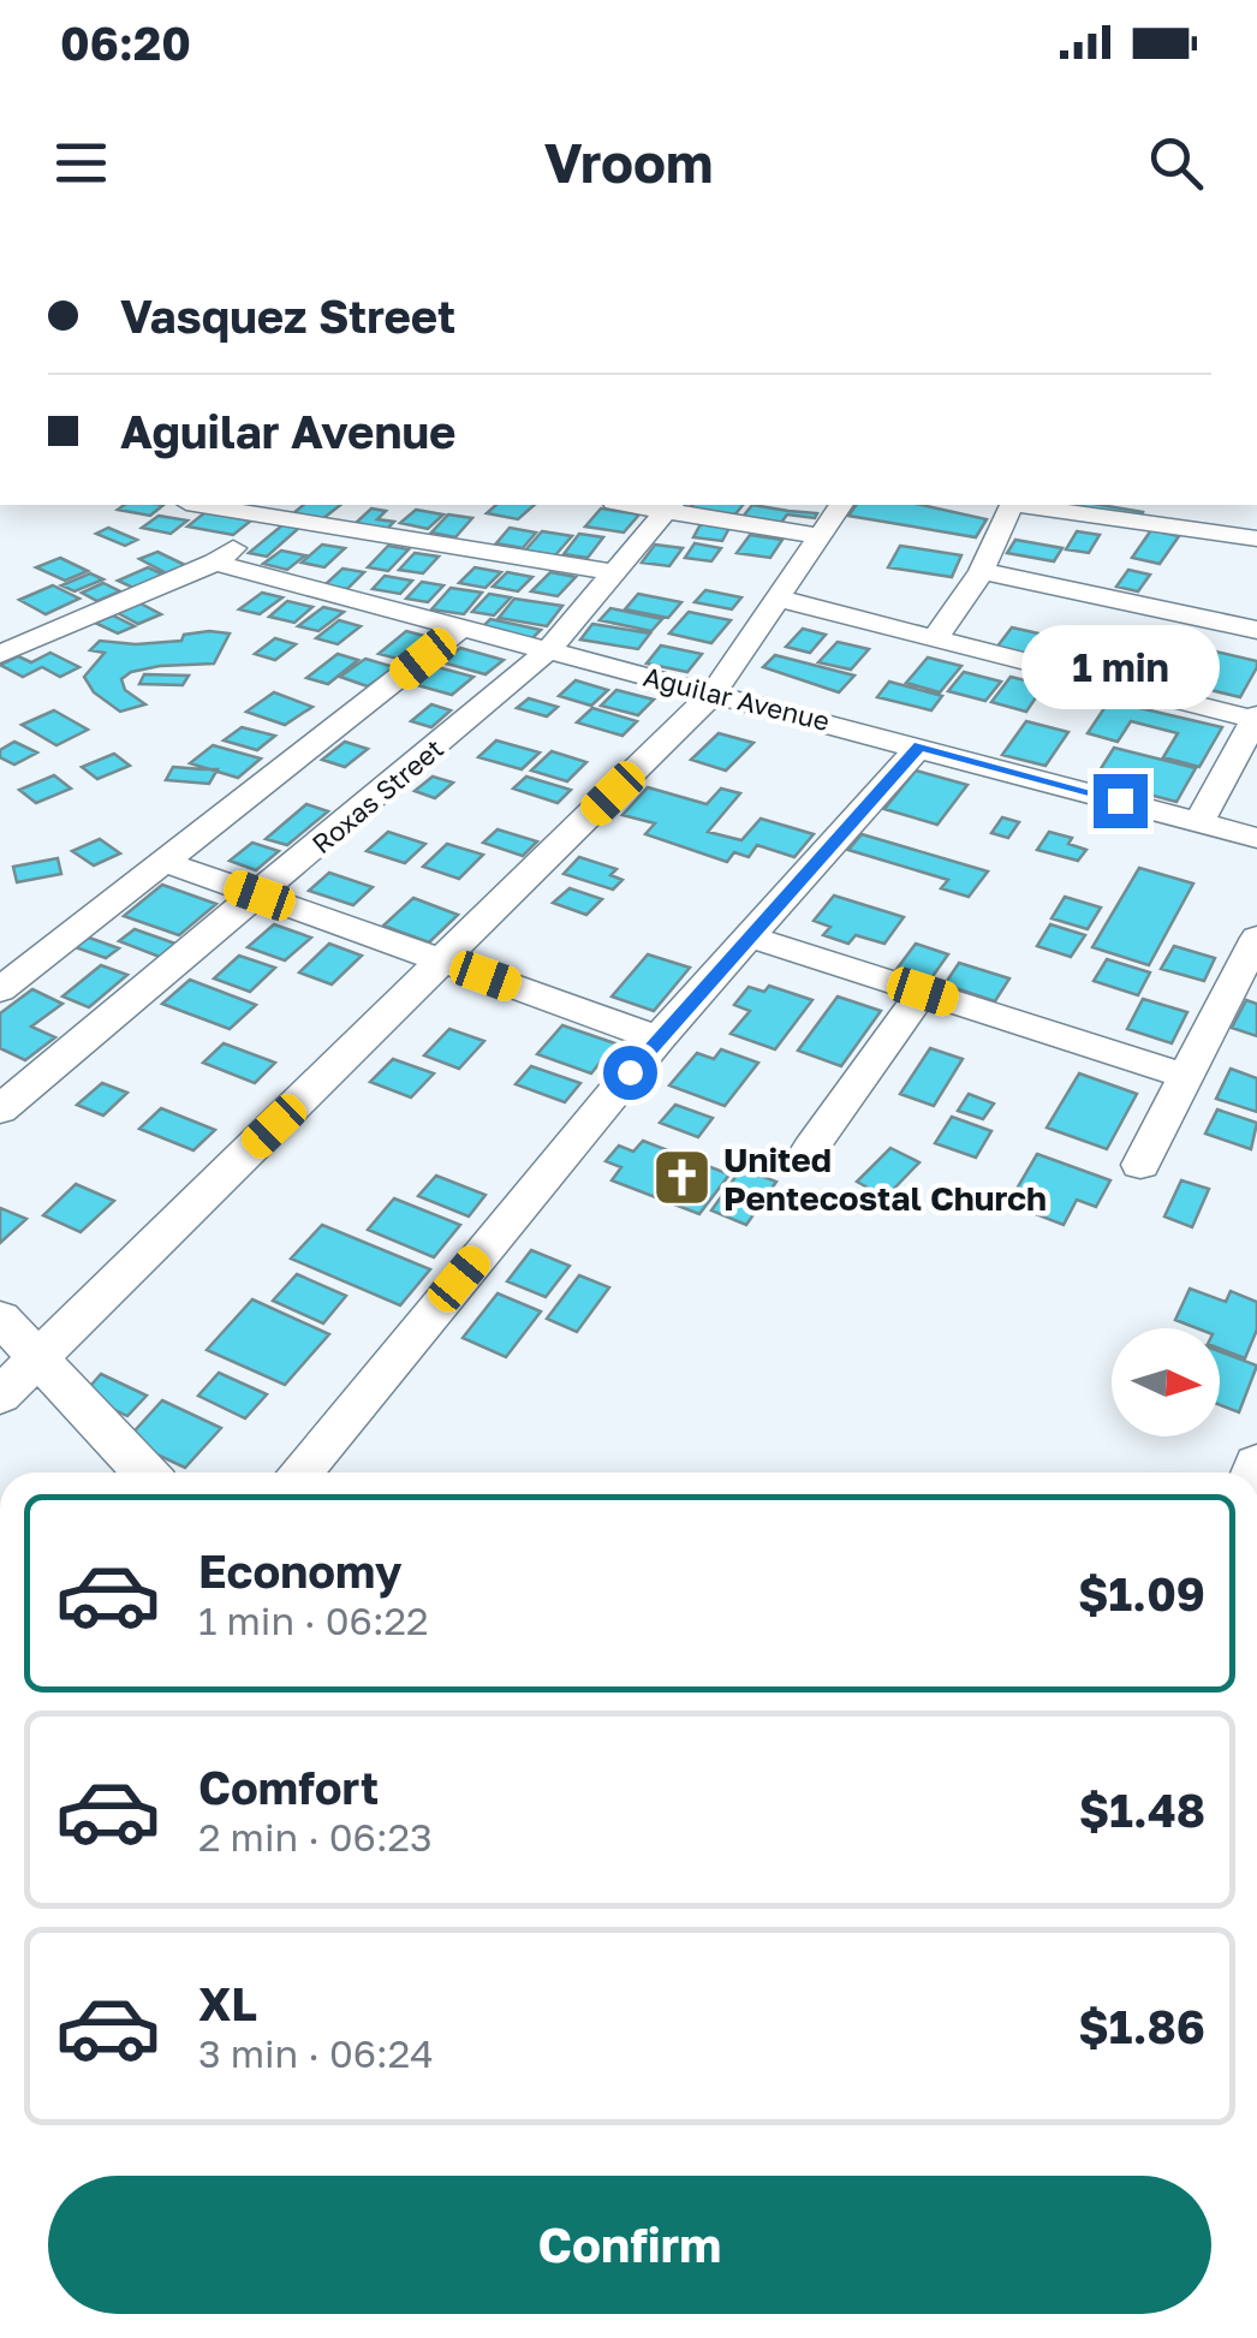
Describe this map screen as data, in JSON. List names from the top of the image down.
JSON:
{
  "streets": {
    "street": ["Aguilar Avenue", "Roxas Street"]
  },
  "crossings": [
    ["Aguilar Avenue", "Roxas Street"]
  ],
  "places": {
    "church": ["United Pentecostal Church"]
  },
  "north": "right",
  "page": {
    "status": "06:20",
    "header": "Vroom",
    "banner": ["Vasquez Street", "Aguilar Avenue"],
    "bubble": "1 min",
    "list": [
      {
        "name": "Economy",
        "note": "1 min · 06:22",
        "value": "$1.09"
      },
      {
        "name": "Comfort",
        "note": "2 min · 06:23",
        "value": "$1.48"
      },
      {
        "name": "XL",
        "note": "3 min · 06:24",
        "value": "$1.86"
      }
    ],
    "buttons": "Confirm"
  }
}
